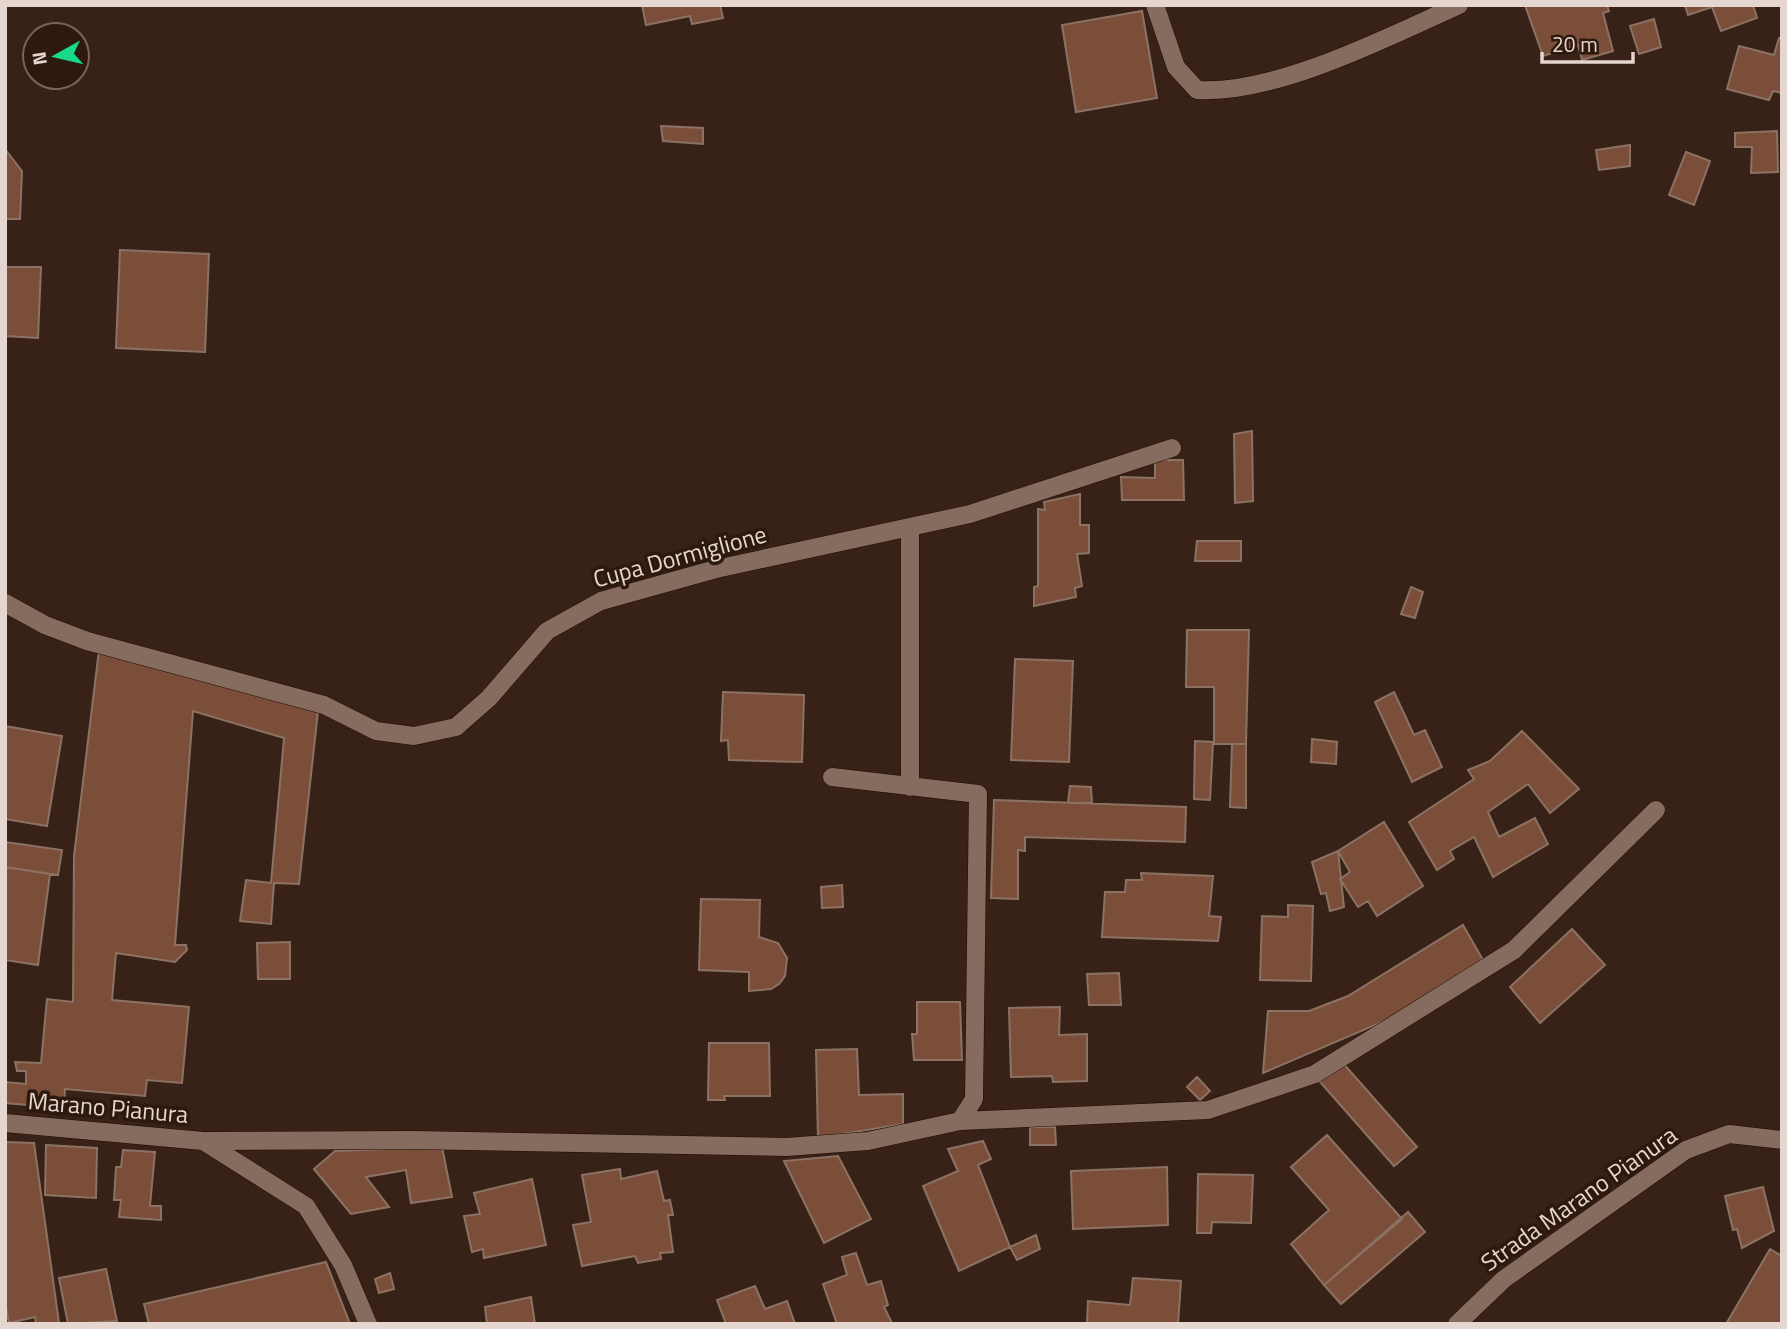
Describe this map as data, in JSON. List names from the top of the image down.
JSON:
{
  "streets": {
    "street": ["Cupa Dormiglione", "Marano Pianura", "Strada Marano Pianura"]
  },
  "scale_bar": "20 m",
  "north": "left"
}
